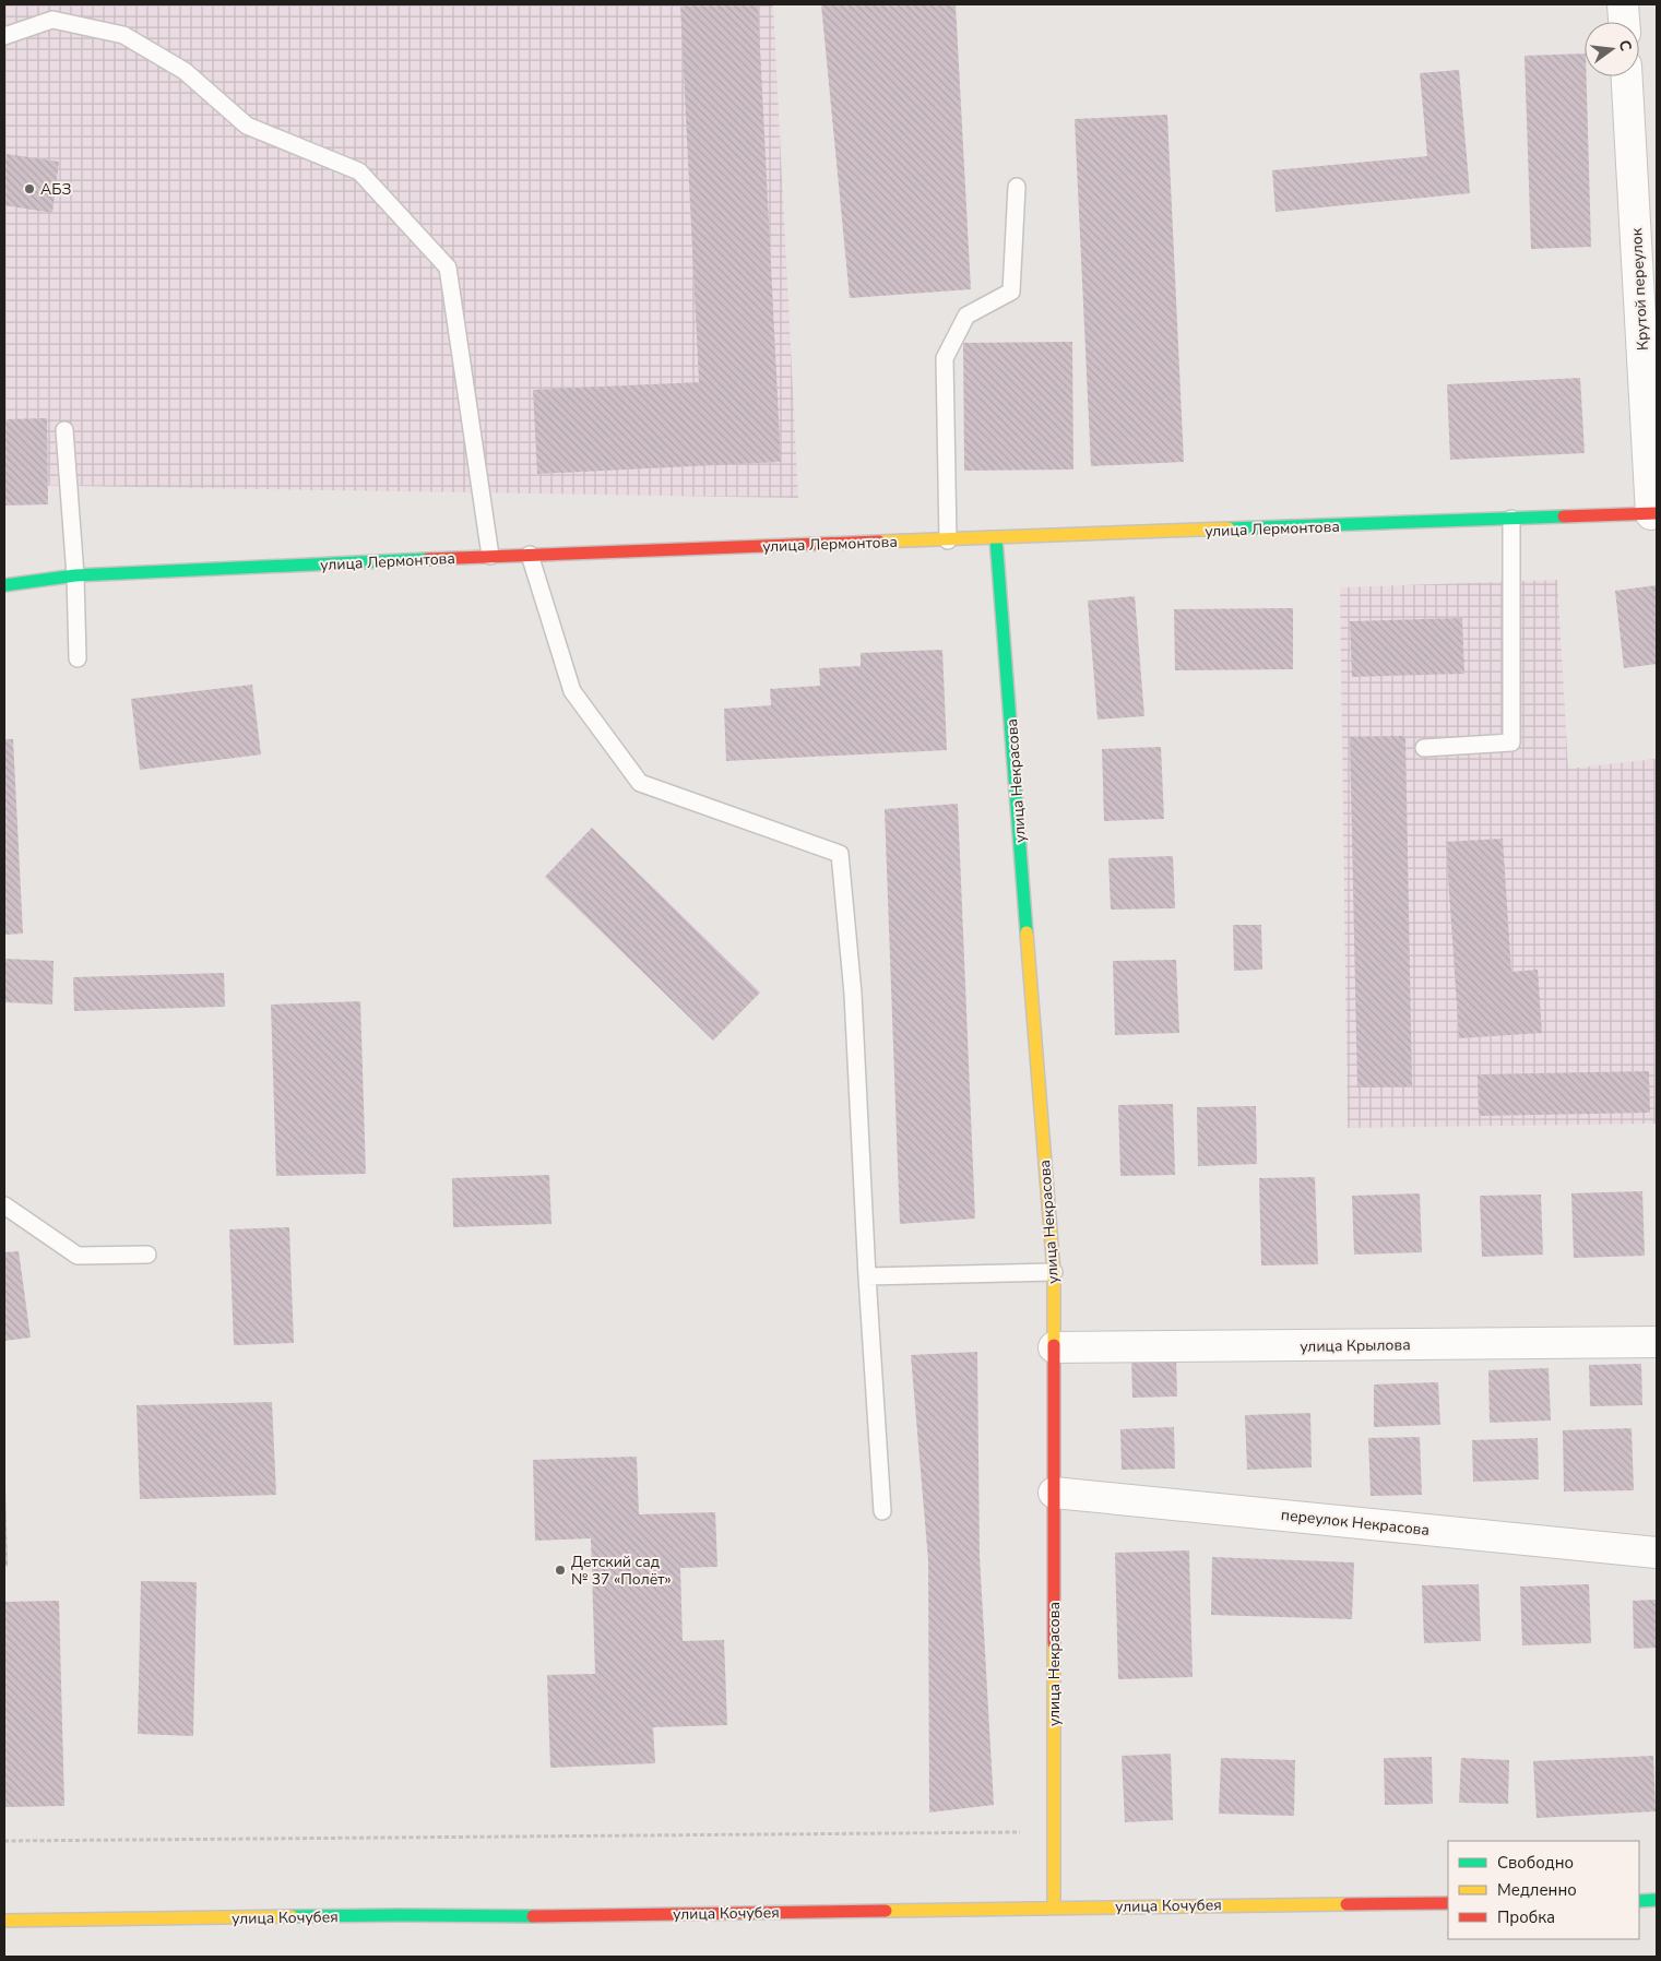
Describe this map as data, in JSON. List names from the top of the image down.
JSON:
{
  "streets": {
    "street": [
      "Крутой переулок",
      "улица Лермонтова",
      "улица Некрасова",
      "улица Крылова",
      "переулок Некрасова",
      "улица Кочубея"
    ]
  },
  "crossings": [
    ["Крутой переулок", "улица Лермонтова"],
    ["улица Лермонтова", "улица Некрасова"],
    ["улица Некрасова", "улица Крылова"],
    ["улица Некрасова", "переулок Некрасова"],
    ["улица Некрасова", "улица Кочубея"]
  ],
  "places": ["АБЗ", "Детский сад № 37 «Полёт»"],
  "legend": ["Свободно", "Медленно", "Пробка"],
  "north": "right"
}
